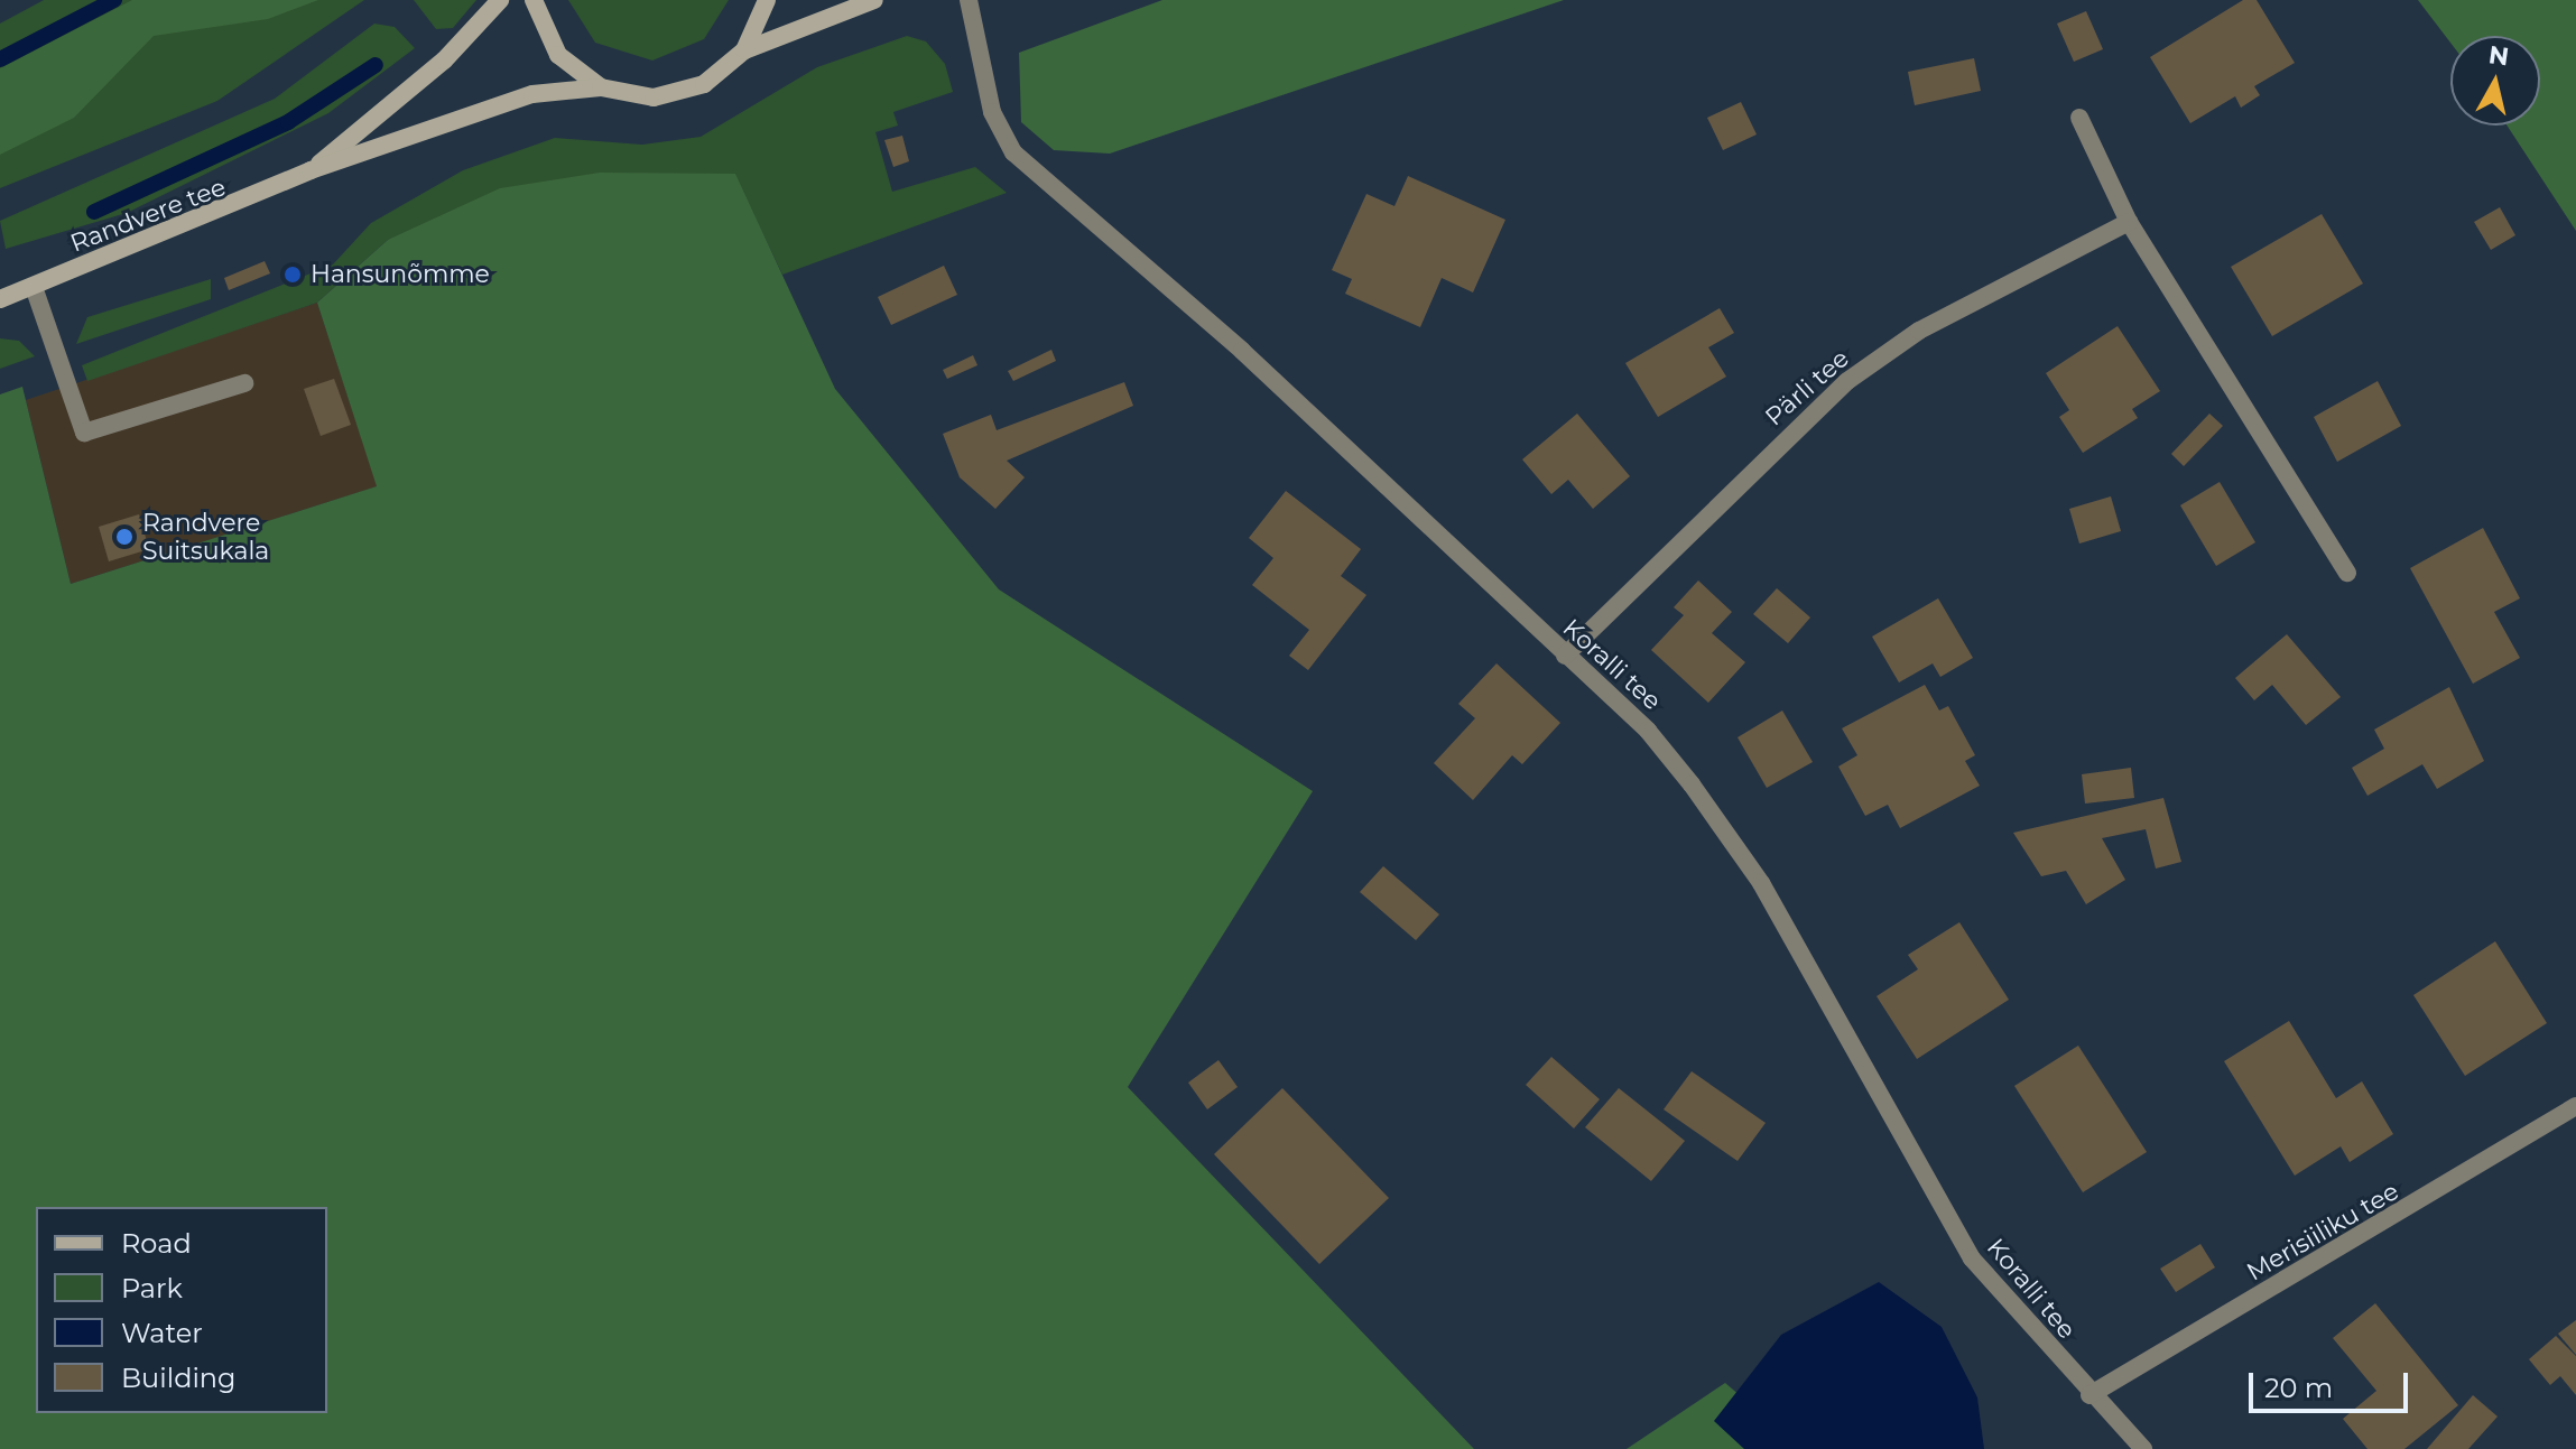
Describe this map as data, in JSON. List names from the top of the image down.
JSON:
{
  "streets": {
    "street": [
      "Randvere tee",
      "Pärli tee",
      "Koralli tee",
      "Merisiiliku tee"
    ]
  },
  "crossings": [
    ["Pärli tee", "Koralli tee"],
    ["Koralli tee", "Merisiiliku tee"]
  ],
  "places": ["Hansunõmme", "Randvere Suitsukala"],
  "legend": [
    "Road",
    "Park",
    "Water",
    "Building"
  ],
  "scale_bar": "20 m",
  "north": "top"
}
